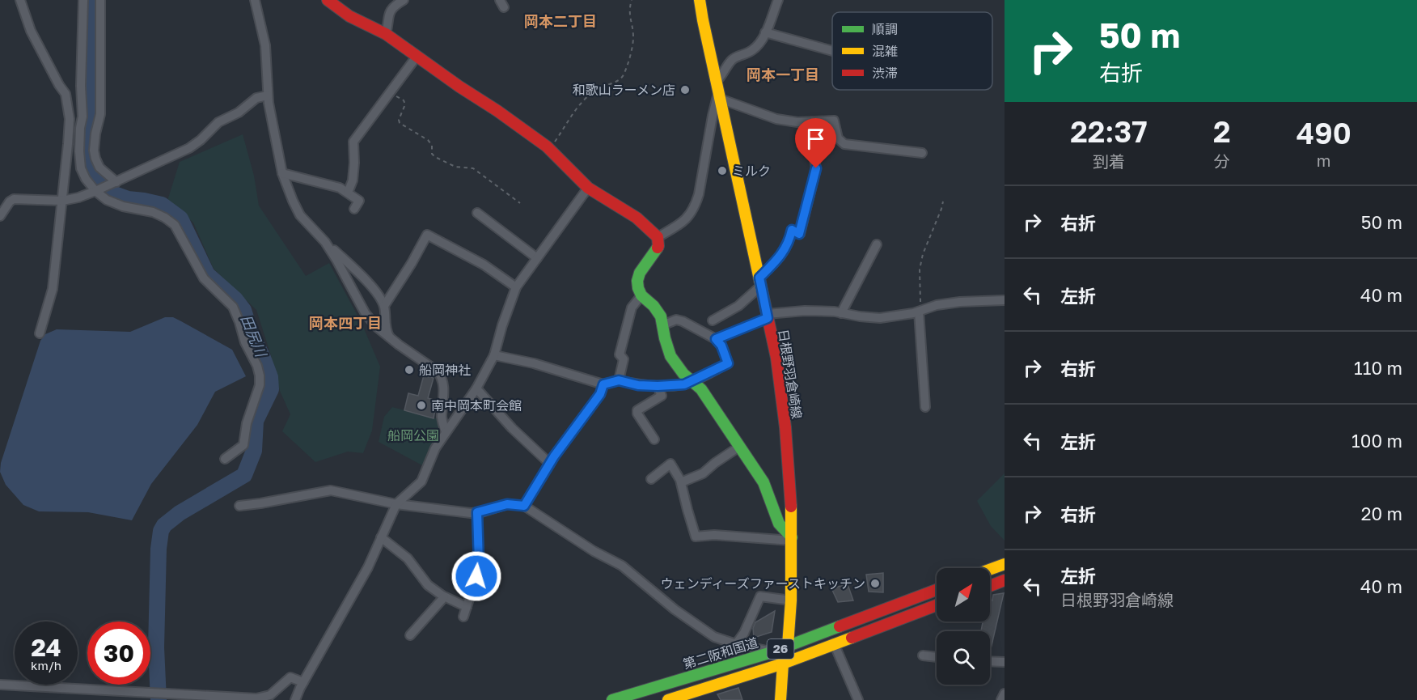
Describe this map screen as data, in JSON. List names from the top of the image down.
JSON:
{
  "streets": {
    "main road": ["日根野羽倉崎線", "26", "第二阪和国道"]
  },
  "crossings": [
    ["日根野羽倉崎線", "26"],
    ["日根野羽倉崎線", "第二阪和国道"]
  ],
  "districts": ["岡本二丁目", "岡本一丁目", "岡本四丁目"],
  "water": ["田尻川"],
  "parks": ["船岡公園"],
  "places": [
    "和歌山ラーメン店",
    "ミルク",
    "船岡神社",
    "南中岡本町会館",
    "ウェンディーズファーストキッチン"
  ],
  "legend": ["順調", "混雑", "渋滞"],
  "north": "top right",
  "page": {
    "turn": ["50 m", "右折"],
    "eta": [
      "22:37",
      "到着",
      "2",
      "分",
      "490",
      "m"
    ],
    "list": [
      {
        "name": "右折",
        "value": "50 m"
      },
      {
        "name": "左折",
        "value": "40 m"
      },
      {
        "name": "右折",
        "value": "110 m"
      },
      {
        "name": "左折",
        "value": "100 m"
      },
      {
        "name": "右折",
        "value": "20 m"
      },
      {
        "name": "左折",
        "note": "日根野羽倉崎線",
        "value": "40 m"
      }
    ],
    "speed": "24 km/h",
    "limit": "30"
  }
}
